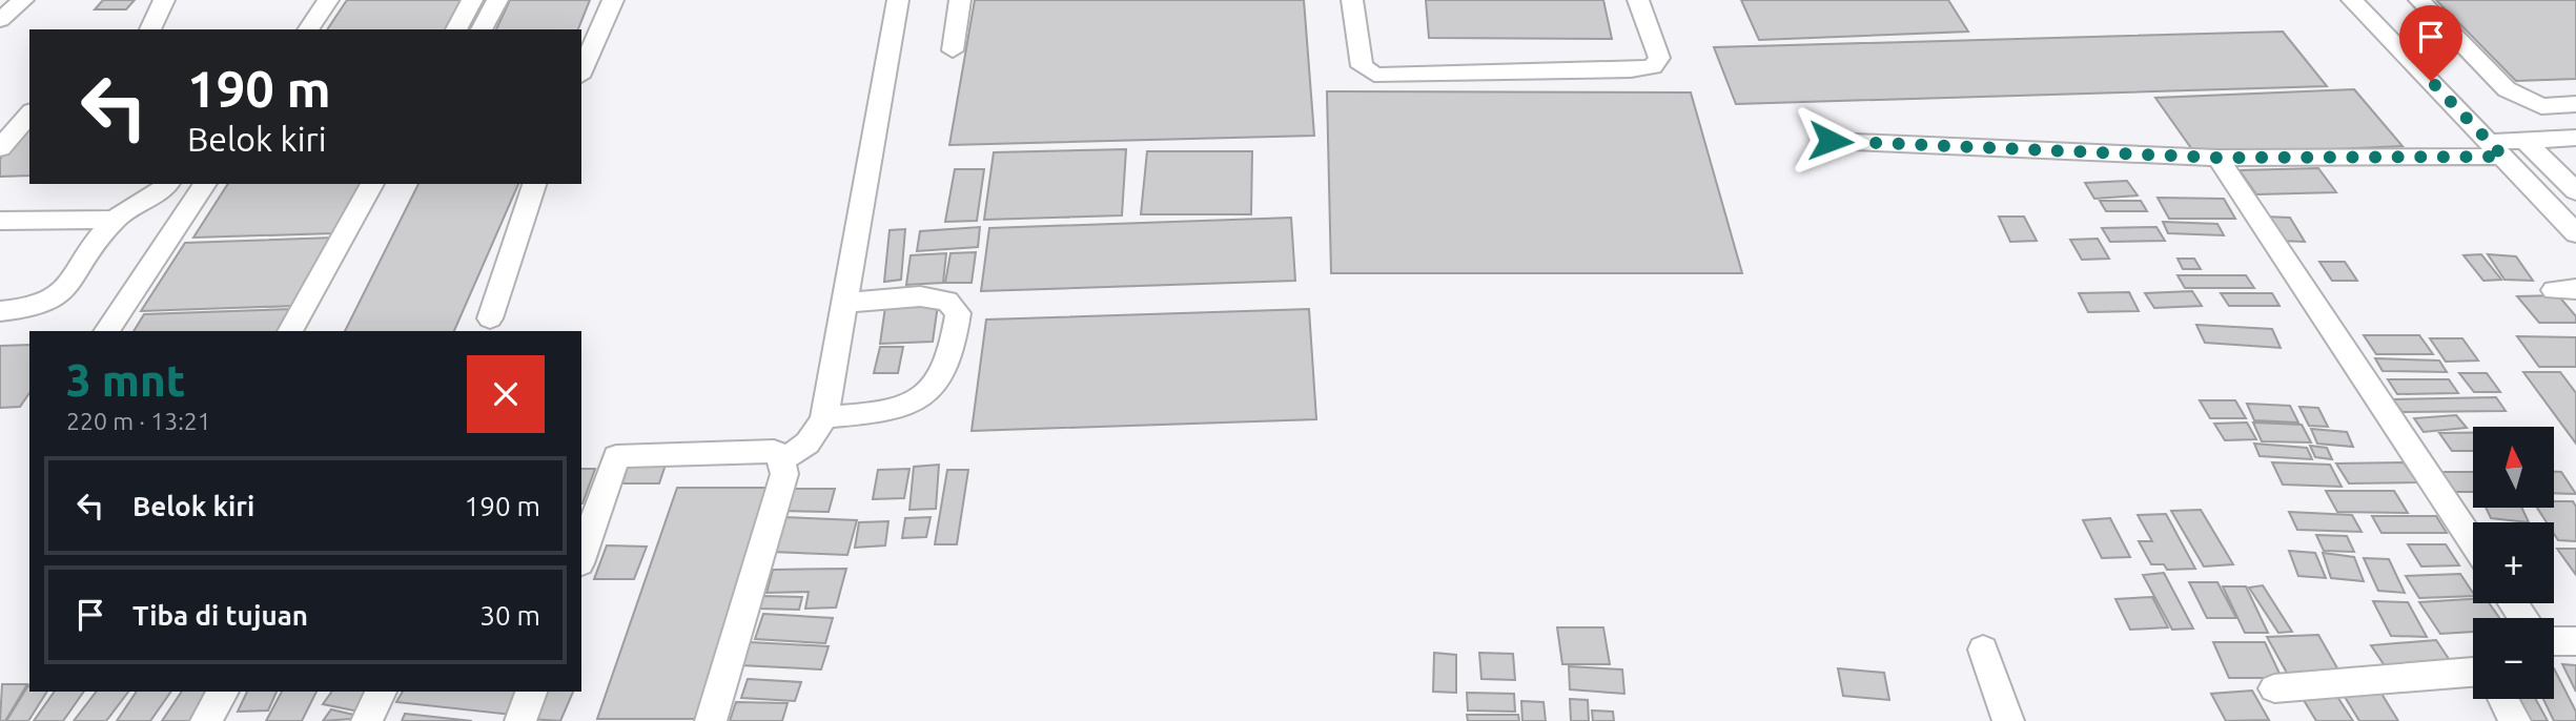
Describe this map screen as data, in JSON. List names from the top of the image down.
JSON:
{
  "north": "top",
  "page": {
    "turn": ["190 m", "Belok kiri"],
    "heading": ["3 mnt", "220 m · 13:21"],
    "map_buttons": ["+", "−"],
    "list": [
      {
        "name": "Belok kiri",
        "value": "190 m"
      },
      {
        "name": "Tiba di tujuan",
        "value": "30 m"
      }
    ]
  }
}
